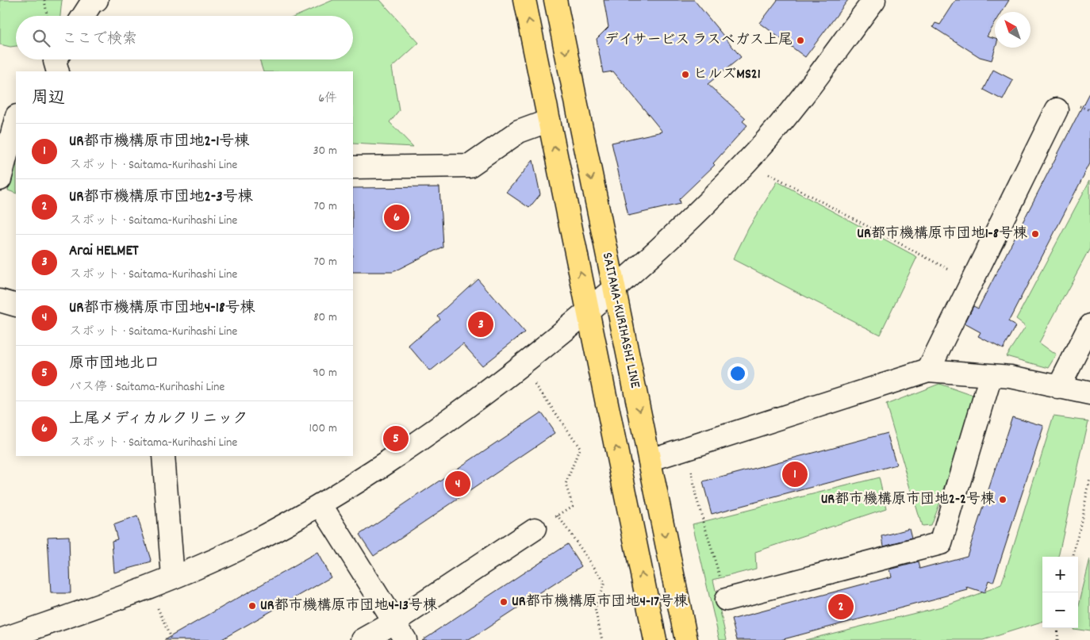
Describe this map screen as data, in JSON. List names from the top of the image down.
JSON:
{
  "streets": {
    "main road": ["SAITAMA-KURIHASHI LINE"]
  },
  "places": [
    "デイサービス ラスベガス上尾",
    "ヒルズMS21",
    "UR都市機構原市団地1-8号棟",
    "UR都市機構原市団地2-2号棟",
    "UR都市機構原市団地4-17号棟",
    "UR都市機構原市団地4-13号棟"
  ],
  "north": "top left",
  "page": {
    "search": "ここで検索",
    "heading": ["周辺", "6件"],
    "list": [
      {
        "mark": "1",
        "name": "UR都市機構原市団地2-1号棟",
        "note": "スポット · Saitama-Kurihashi Line",
        "value": "30 m"
      },
      {
        "mark": "2",
        "name": "UR都市機構原市団地2-3号棟",
        "note": "スポット · Saitama-Kurihashi Line",
        "value": "70 m"
      },
      {
        "mark": "3",
        "name": "Arai HELMET",
        "note": "スポット · Saitama-Kurihashi Line",
        "value": "70 m"
      },
      {
        "mark": "4",
        "name": "UR都市機構原市団地4-18号棟",
        "note": "スポット · Saitama-Kurihashi Line",
        "value": "80 m"
      },
      {
        "mark": "5",
        "name": "原市団地北口",
        "note": "バス停 · Saitama-Kurihashi Line",
        "value": "90 m"
      },
      {
        "mark": "6",
        "name": "上尾メディカルクリニック",
        "note": "スポット · Saitama-Kurihashi Line",
        "value": "100 m"
      }
    ],
    "pins": [
      "6",
      "3",
      "5",
      "1",
      "4",
      "2"
    ],
    "map_buttons": ["+", "−"]
  }
}
